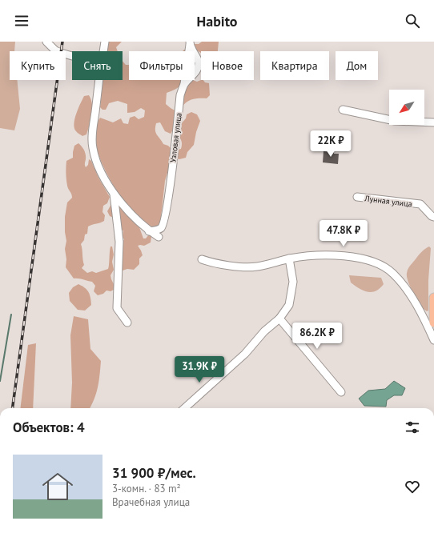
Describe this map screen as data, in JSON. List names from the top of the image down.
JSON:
{
  "streets": {
    "street": ["Узловая улица", "Лунная улица"]
  },
  "north": "bottom left",
  "page": {
    "header": "Habito",
    "chip": [
      "Купить",
      "Снять",
      "Фильтры",
      "Новое",
      "Квартира",
      "Дом"
    ],
    "price": [
      "22K ₽",
      "47.8K ₽",
      "86.2K ₽",
      "31.9K ₽"
    ],
    "heading": "Объектов: 4",
    "list": [
      {
        "name": "31 900 ₽/мес.",
        "note": "3-комн. · 83 m² · Врачебная улица"
      }
    ]
  }
}
